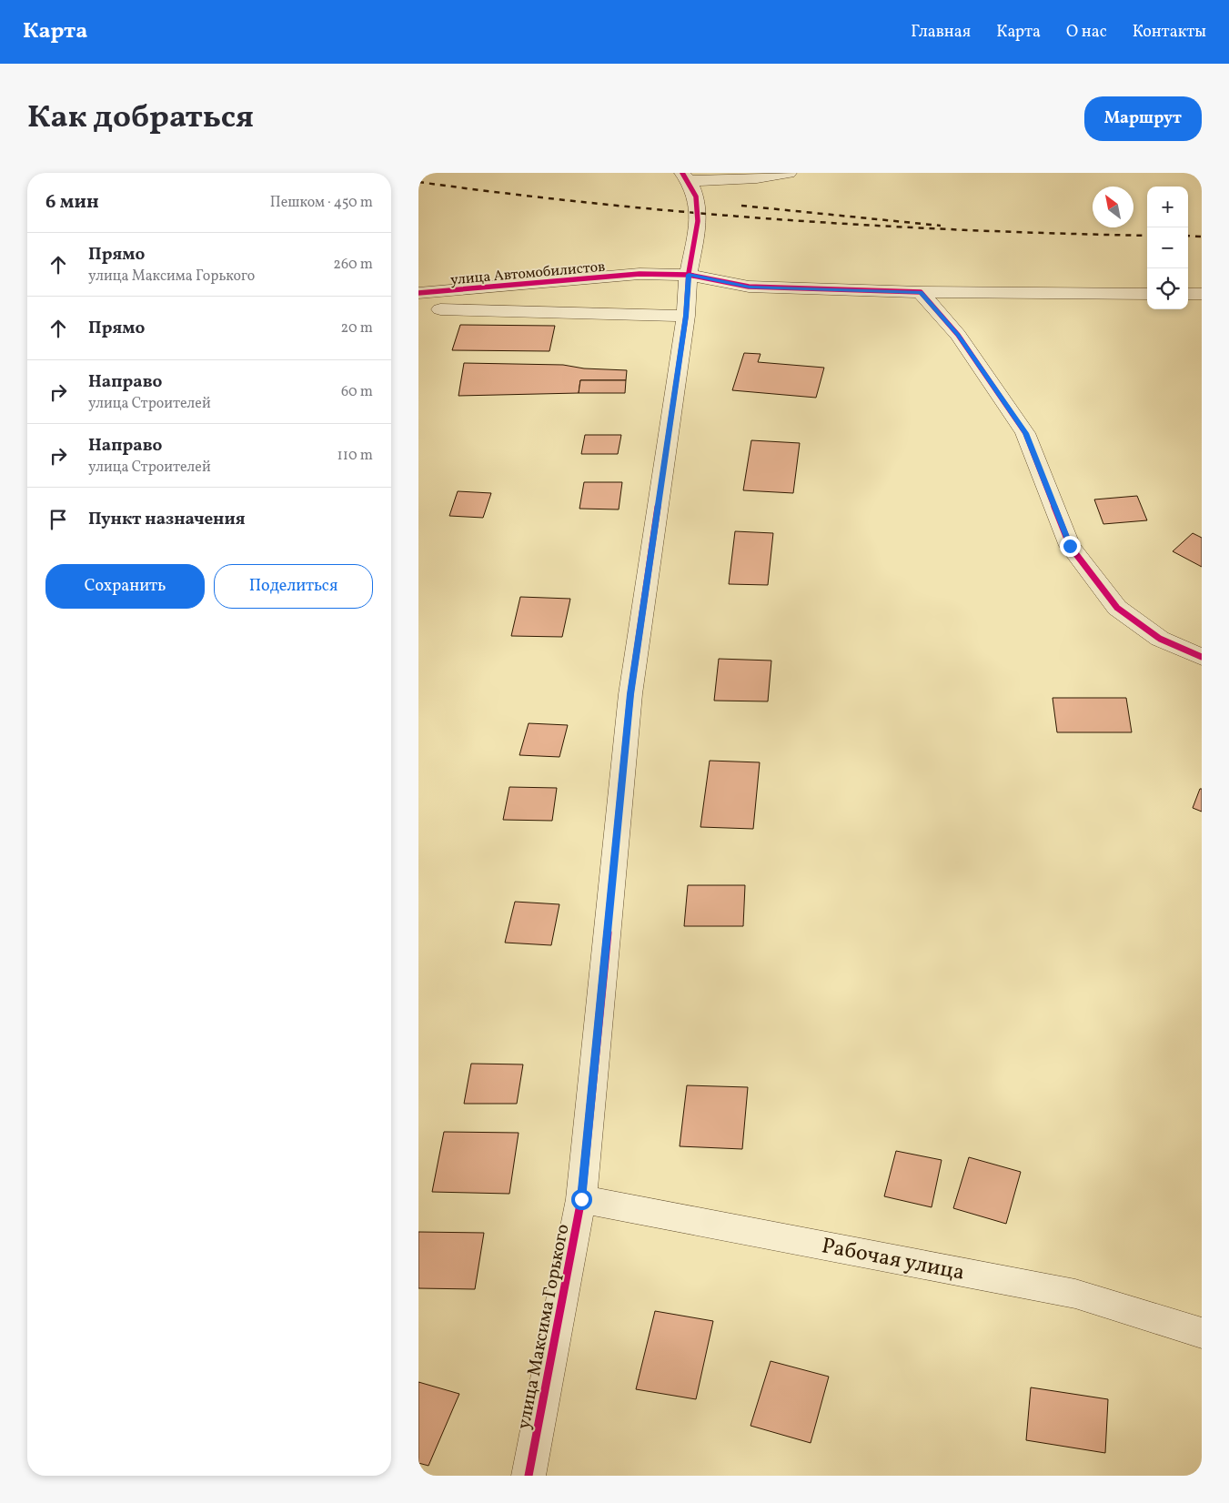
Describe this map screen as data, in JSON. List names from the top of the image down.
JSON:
{
  "streets": {
    "street": ["улица Автомобилистов", "Рабочая улица", "улица Максима Горького"]
  },
  "crossings": [
    ["улица Автомобилистов", "улица Максима Горького"],
    ["Рабочая улица", "улица Максима Горького"]
  ],
  "north": "top left",
  "page": {
    "header": "Карта",
    "nav": [
      "Главная",
      "Карта",
      "О нас",
      "Контакты"
    ],
    "title": "Как добраться",
    "buttons": [
      "Маршрут",
      ["Сохранить", "Поделиться"]
    ],
    "heading": ["6 мин", "Пешком · 450 m"],
    "map_buttons": ["+", "−"],
    "list": [
      ["Прямо", "улица Максима Горького", "260 m"],
      ["Прямо", "20 m"],
      ["Направо", "улица Строителей", "60 m"],
      ["Направо", "улица Строителей", "110 m"],
      "Пункт назначения"
    ]
  }
}
